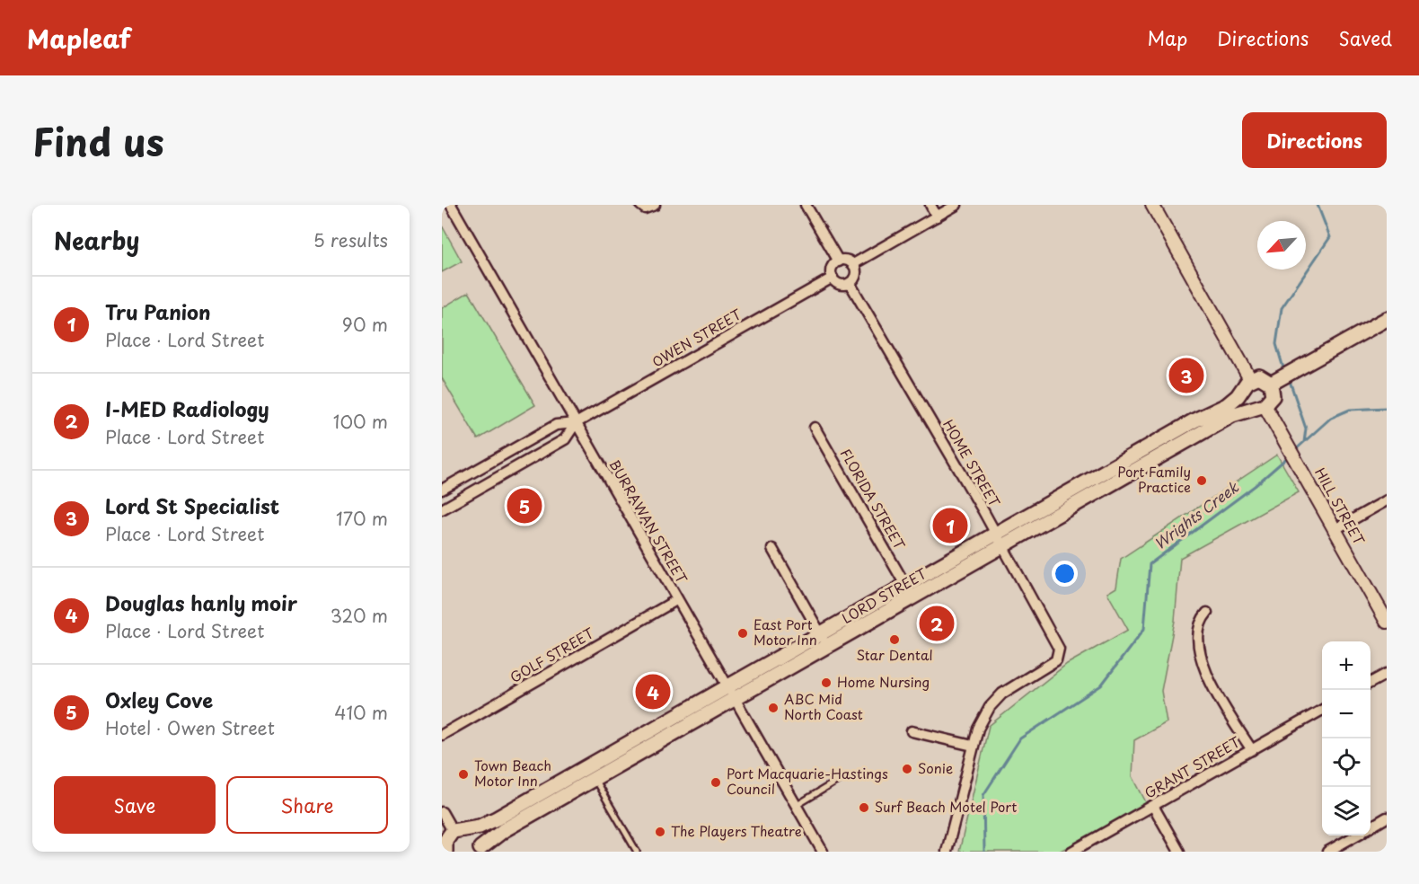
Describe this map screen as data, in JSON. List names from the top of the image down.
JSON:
{
  "streets": {
    "main road": ["LORD STREET"],
    "street": [
      "OWEN STREET",
      "HOME STREET",
      "FLORIDA STREET",
      "HILL STREET",
      "BURRAWAN STREET",
      "GOLF STREET",
      "GRANT STREET"
    ]
  },
  "crossings": [
    ["OWEN STREET", "HOME STREET"],
    ["OWEN STREET", "BURRAWAN STREET"],
    ["HOME STREET", "LORD STREET"],
    ["FLORIDA STREET", "LORD STREET"],
    ["HILL STREET", "LORD STREET"],
    ["BURRAWAN STREET", "LORD STREET"],
    ["BURRAWAN STREET", "GOLF STREET"]
  ],
  "water": ["Wrights Creek"],
  "places": [
    "Port Family Practice",
    "East Port Motor Inn",
    "Star Dental",
    "Home Nursing",
    "ABC Mid North Coast",
    "Sonie",
    "Town Beach Motor Inn",
    "Port Macquarie-Hastings Council",
    "Surf Beach Motel Port",
    "The Players Theatre"
  ],
  "north": "bottom left",
  "page": {
    "header": "Mapleaf",
    "nav": ["Map", "Directions", "Saved"],
    "title": "Find us",
    "buttons": [
      "Directions",
      ["Save", "Share"]
    ],
    "heading": ["Nearby", "5 results"],
    "list": [
      {
        "mark": "1",
        "name": "Tru Panion",
        "note": "Place · Lord Street",
        "value": "90 m"
      },
      {
        "mark": "2",
        "name": "I-MED Radiology",
        "note": "Place · Lord Street",
        "value": "100 m"
      },
      {
        "mark": "3",
        "name": "Lord St Specialist",
        "note": "Place · Lord Street",
        "value": "170 m"
      },
      {
        "mark": "4",
        "name": "Douglas hanly moir",
        "note": "Place · Lord Street",
        "value": "320 m"
      },
      {
        "mark": "5",
        "name": "Oxley Cove",
        "note": "Hotel · Owen Street",
        "value": "410 m"
      }
    ],
    "pins": [
      "3",
      "5",
      "1",
      "2",
      "4"
    ],
    "map_buttons": ["+", "−"]
  }
}
